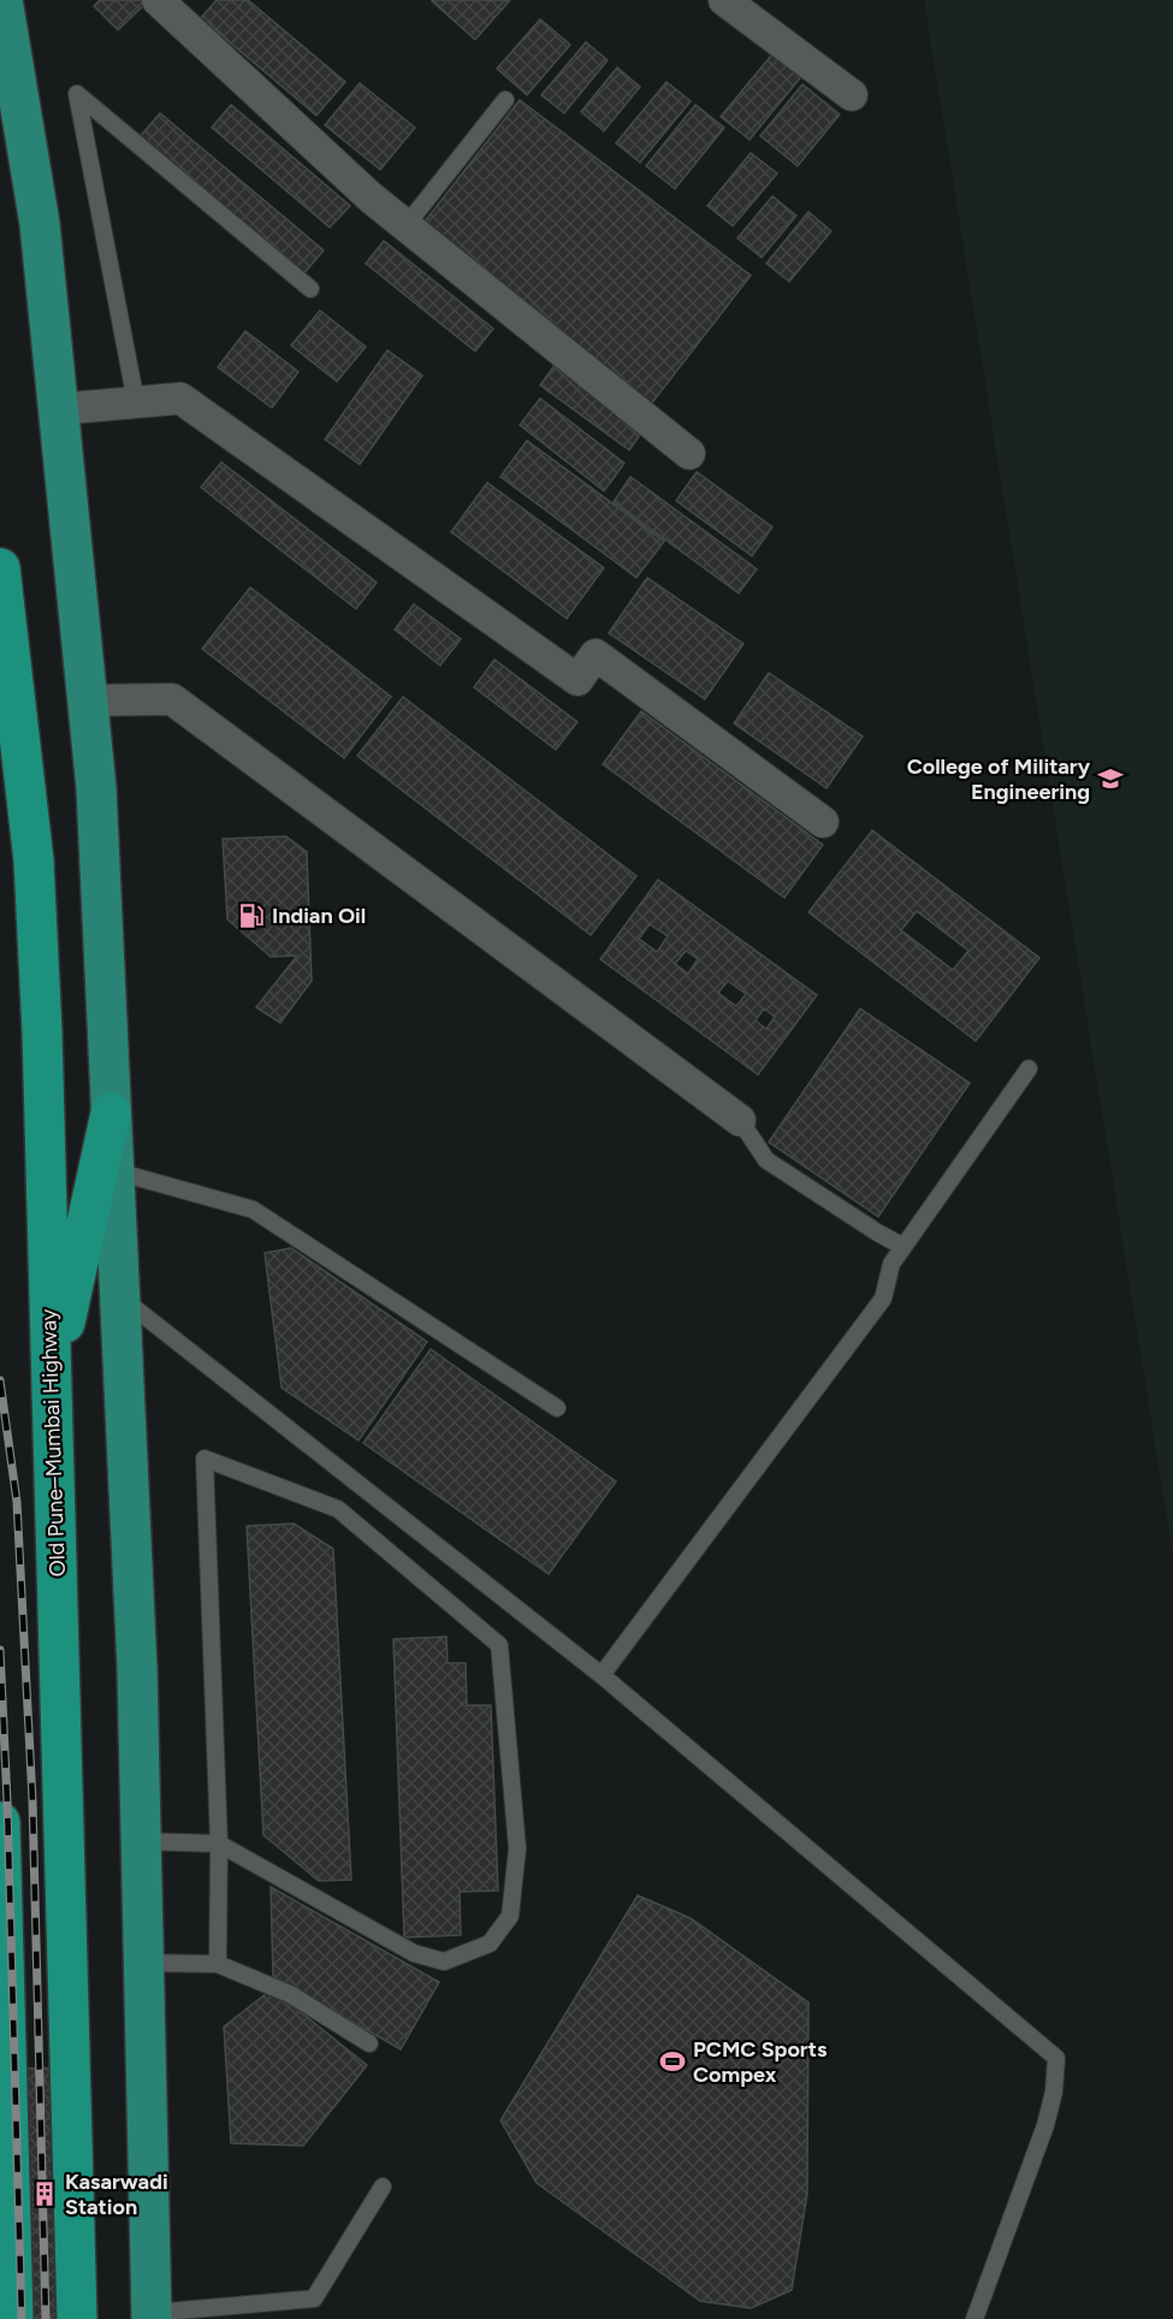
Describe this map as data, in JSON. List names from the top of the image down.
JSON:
{
  "streets": {
    "highway": ["Old Pune–Mumbai Highway"]
  },
  "places": {
    "school or university": ["College of Military Engineering"],
    "fuel station": ["Indian Oil"],
    "sports": ["PCMC Sports Compex"],
    "building": ["Kasarwadi Station"]
  }
}
